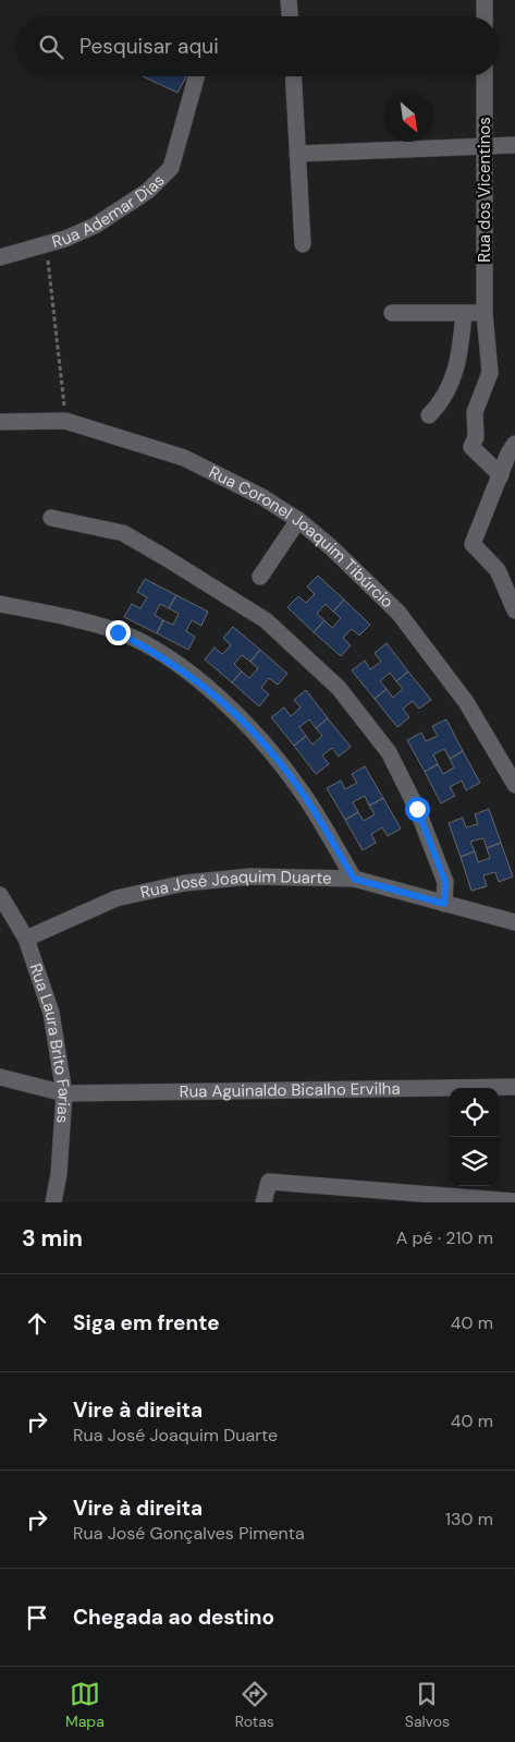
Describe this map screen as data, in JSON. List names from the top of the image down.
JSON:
{
  "streets": {
    "street": [
      "Rua dos Vicentinos",
      "Rua Ademar Dias",
      "Rua Coronel Joaquim Tibúrcio",
      "Rua José Joaquim Duarte",
      "Rua Laura Brito Farias",
      "Rua Aguinaldo Bicalho Ervilha"
    ]
  },
  "crossings": [
    ["Rua José Joaquim Duarte", "Rua Laura Brito Farias"],
    ["Rua Laura Brito Farias", "Rua Aguinaldo Bicalho Ervilha"]
  ],
  "north": "bottom right",
  "page": {
    "search": "Pesquisar aqui",
    "heading": ["3 min", "A pé · 210 m"],
    "list": [
      ["Siga em frente", "40 m"],
      ["Vire à direita", "Rua José Joaquim Duarte", "40 m"],
      ["Vire à direita", "Rua José Gonçalves Pimenta", "130 m"],
      "Chegada ao destino"
    ],
    "nav": ["Mapa", "Rotas", "Salvos"]
  }
}
